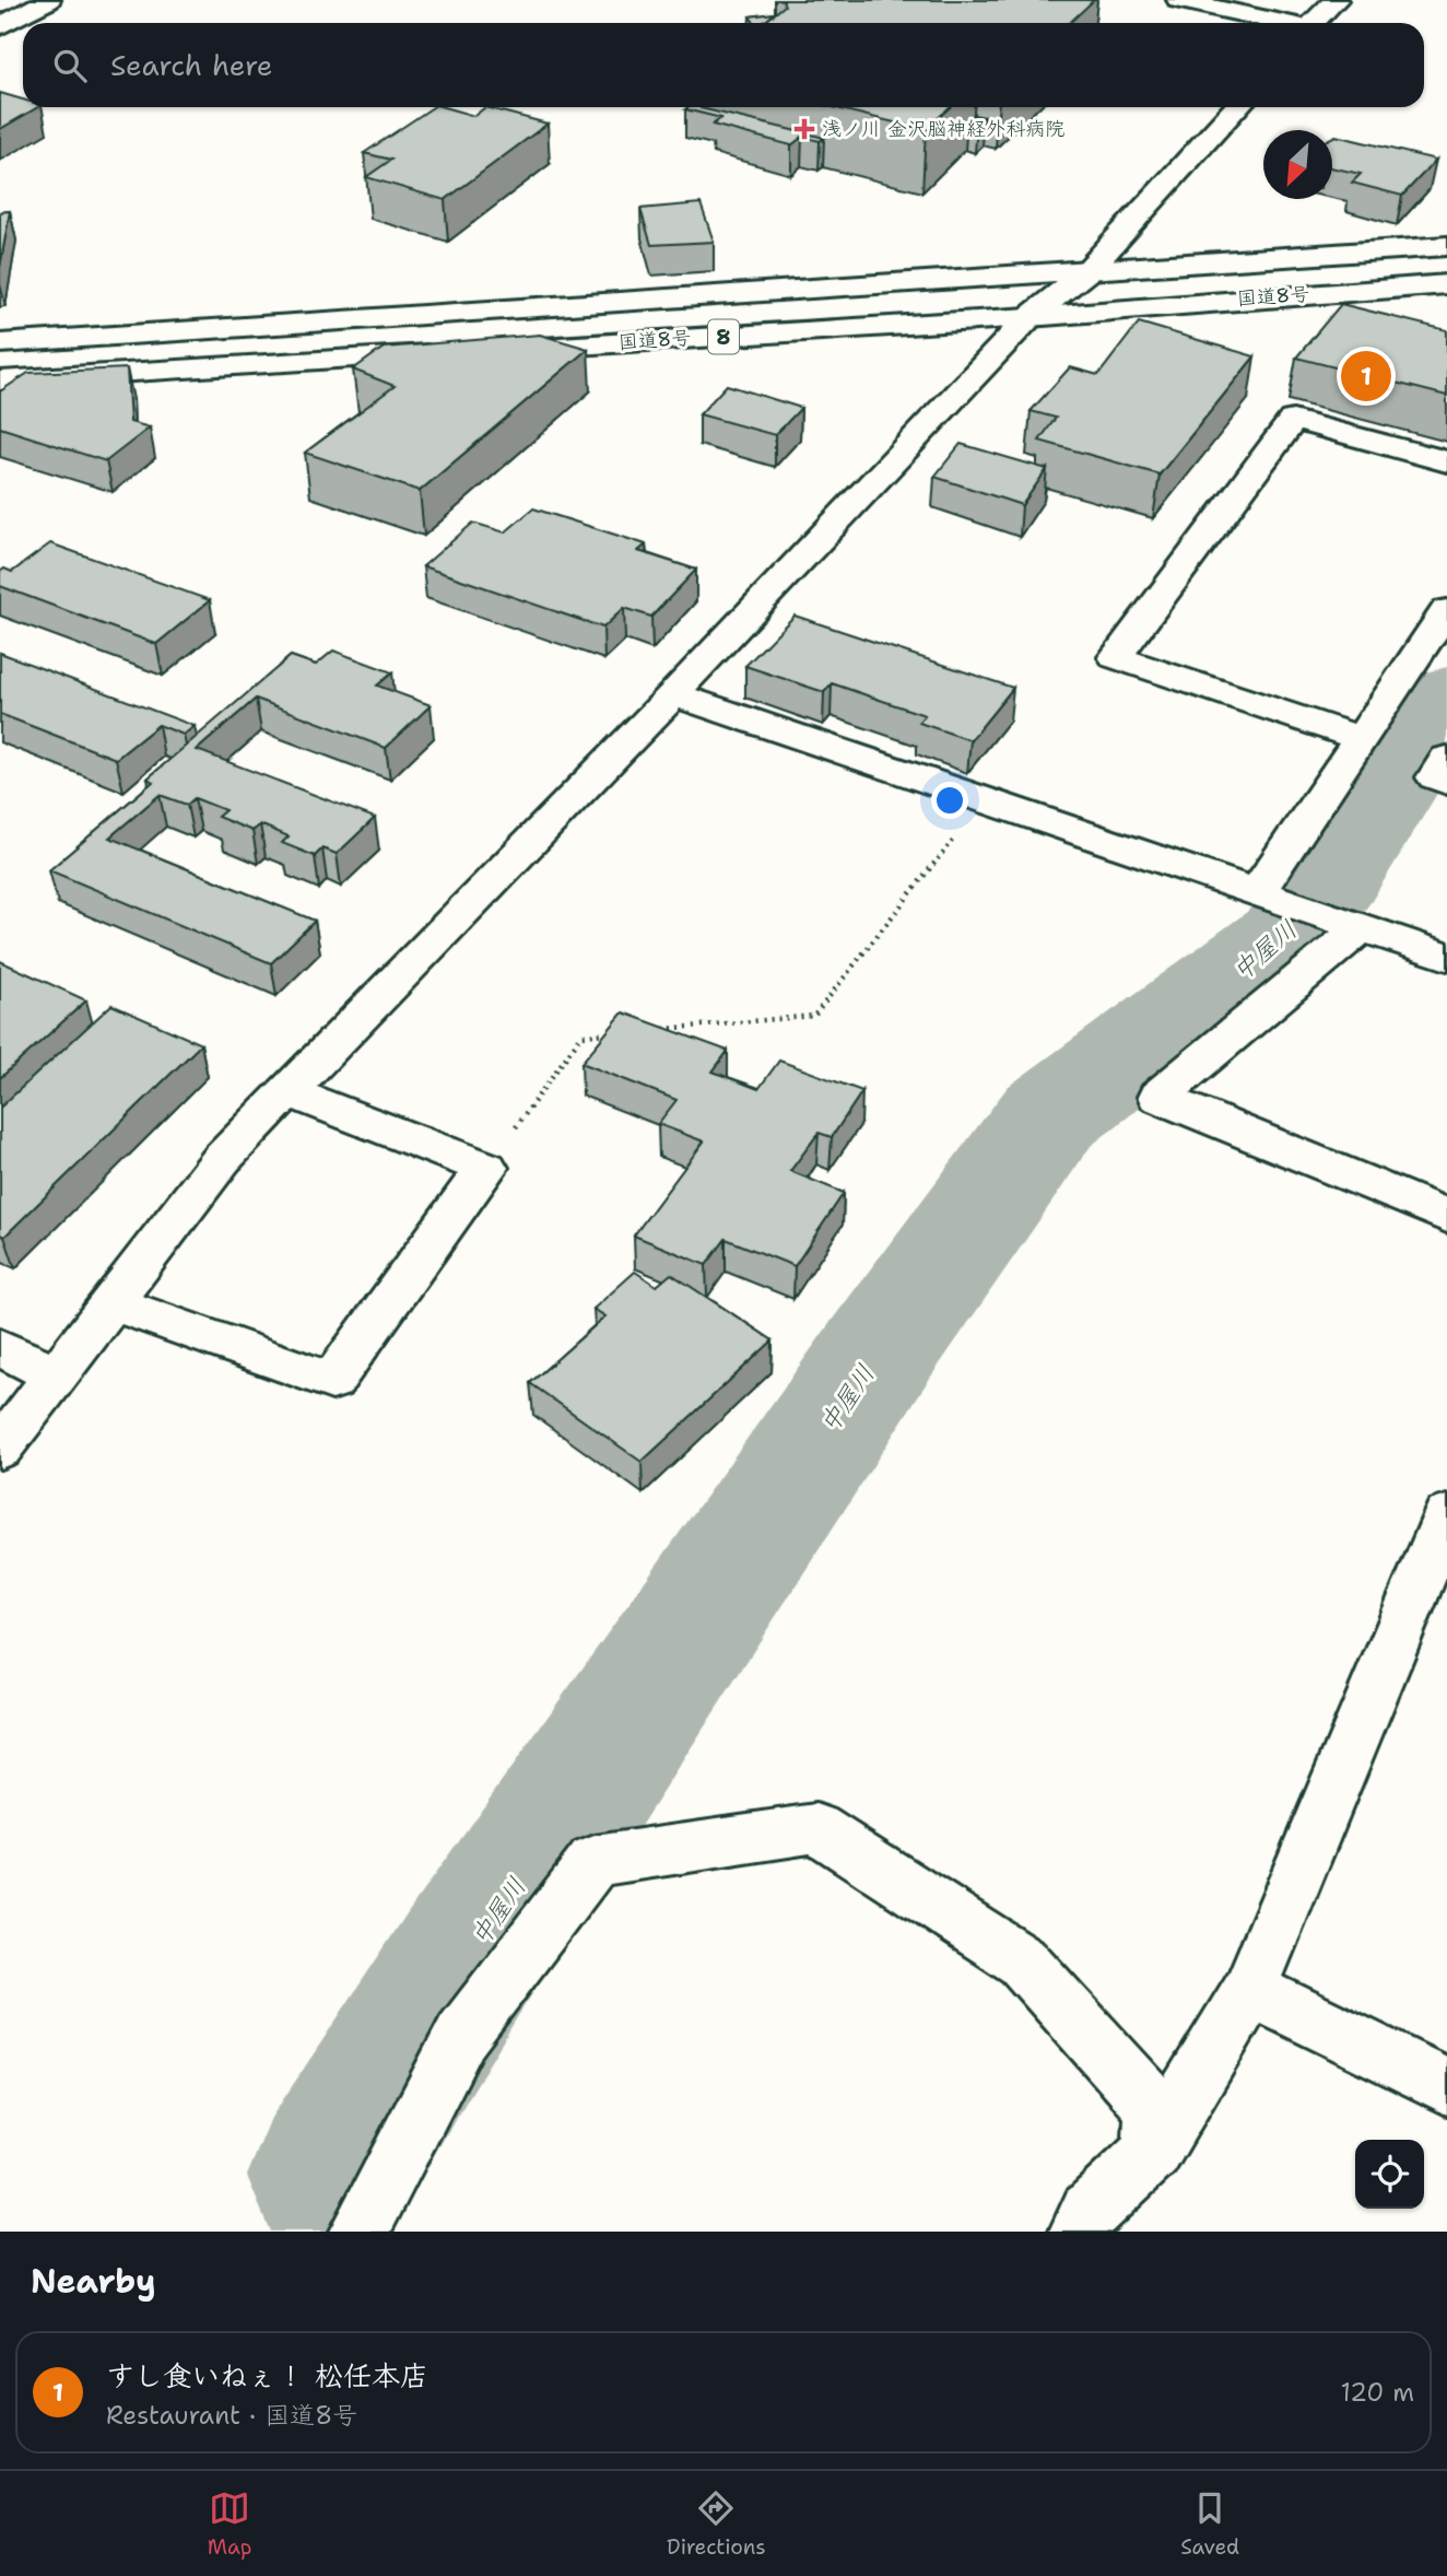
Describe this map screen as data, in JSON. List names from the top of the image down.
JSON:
{
  "streets": {
    "main road": ["国道8号", "8"]
  },
  "water": ["中屋川"],
  "places": {
    "health": ["浅ノ川 金沢脳神経外科病院"]
  },
  "north": "bottom left",
  "page": {
    "search": "Search here",
    "pins": "1",
    "heading": "Nearby",
    "list": [
      {
        "mark": "1",
        "name": "すし食いねぇ！ 松任本店",
        "note": "Restaurant · 国道8号",
        "value": "120 m"
      }
    ],
    "nav": ["Map", "Directions", "Saved"]
  }
}
